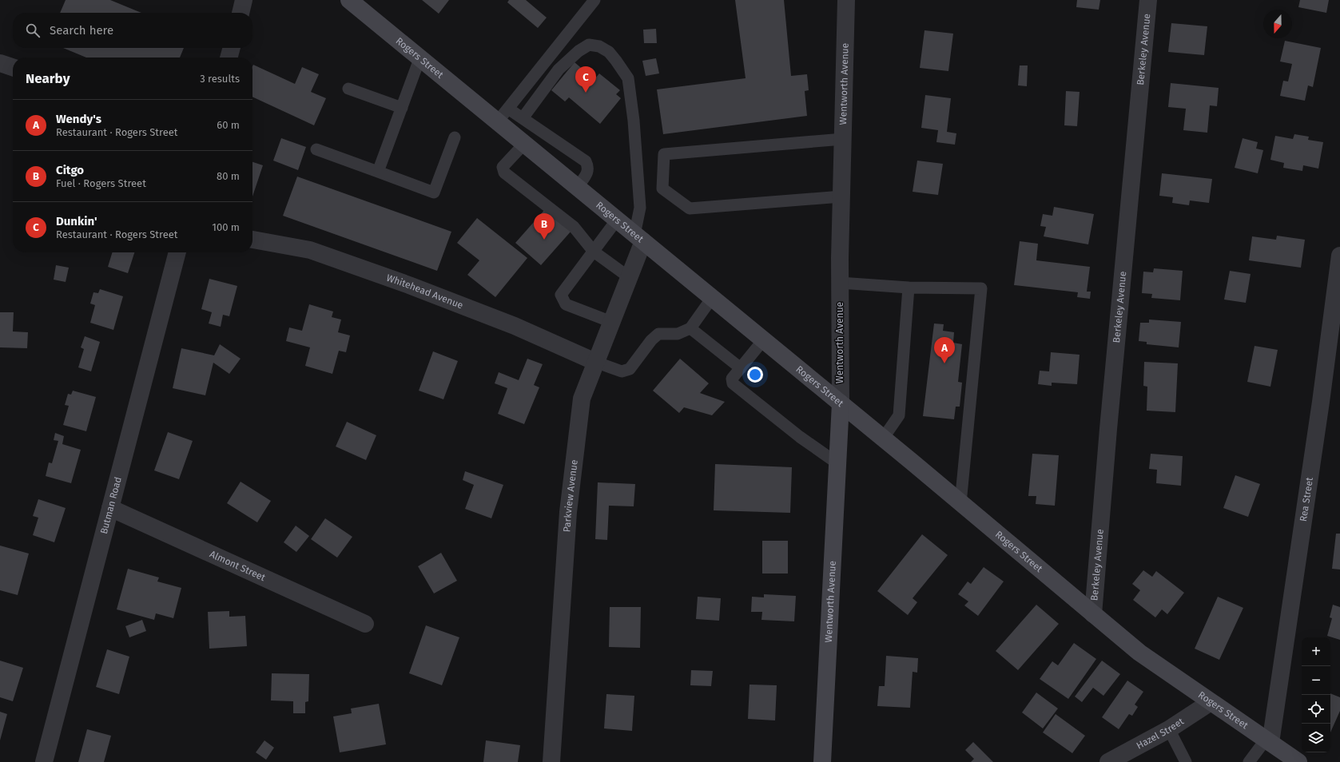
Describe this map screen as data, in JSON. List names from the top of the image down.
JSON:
{
  "streets": {
    "main road": ["Rogers Street", "Wentworth Avenue"],
    "street": [
      "Berkeley Avenue",
      "Whitehead Avenue",
      "Parkview Avenue",
      "Rea Street",
      "Butman Road",
      "Almont Street",
      "Hazel Street"
    ]
  },
  "crossings": [
    ["Berkeley Avenue", "Rogers Street"],
    ["Rogers Street", "Wentworth Avenue"],
    ["Rogers Street", "Parkview Avenue"],
    ["Rogers Street", "Rea Street"],
    ["Rogers Street", "Hazel Street"],
    ["Whitehead Avenue", "Parkview Avenue"],
    ["Butman Road", "Almont Street"]
  ],
  "north": "bottom",
  "page": {
    "search": "Search here",
    "heading": ["Nearby", "3 results"],
    "pins": ["C", "B", "A"],
    "list": [
      {
        "mark": "A",
        "name": "Wendy's",
        "note": "Restaurant · Rogers Street",
        "value": "60 m"
      },
      {
        "mark": "B",
        "name": "Citgo",
        "note": "Fuel · Rogers Street",
        "value": "80 m"
      },
      {
        "mark": "C",
        "name": "Dunkin'",
        "note": "Restaurant · Rogers Street",
        "value": "100 m"
      }
    ],
    "map_buttons": ["+", "−"]
  }
}
